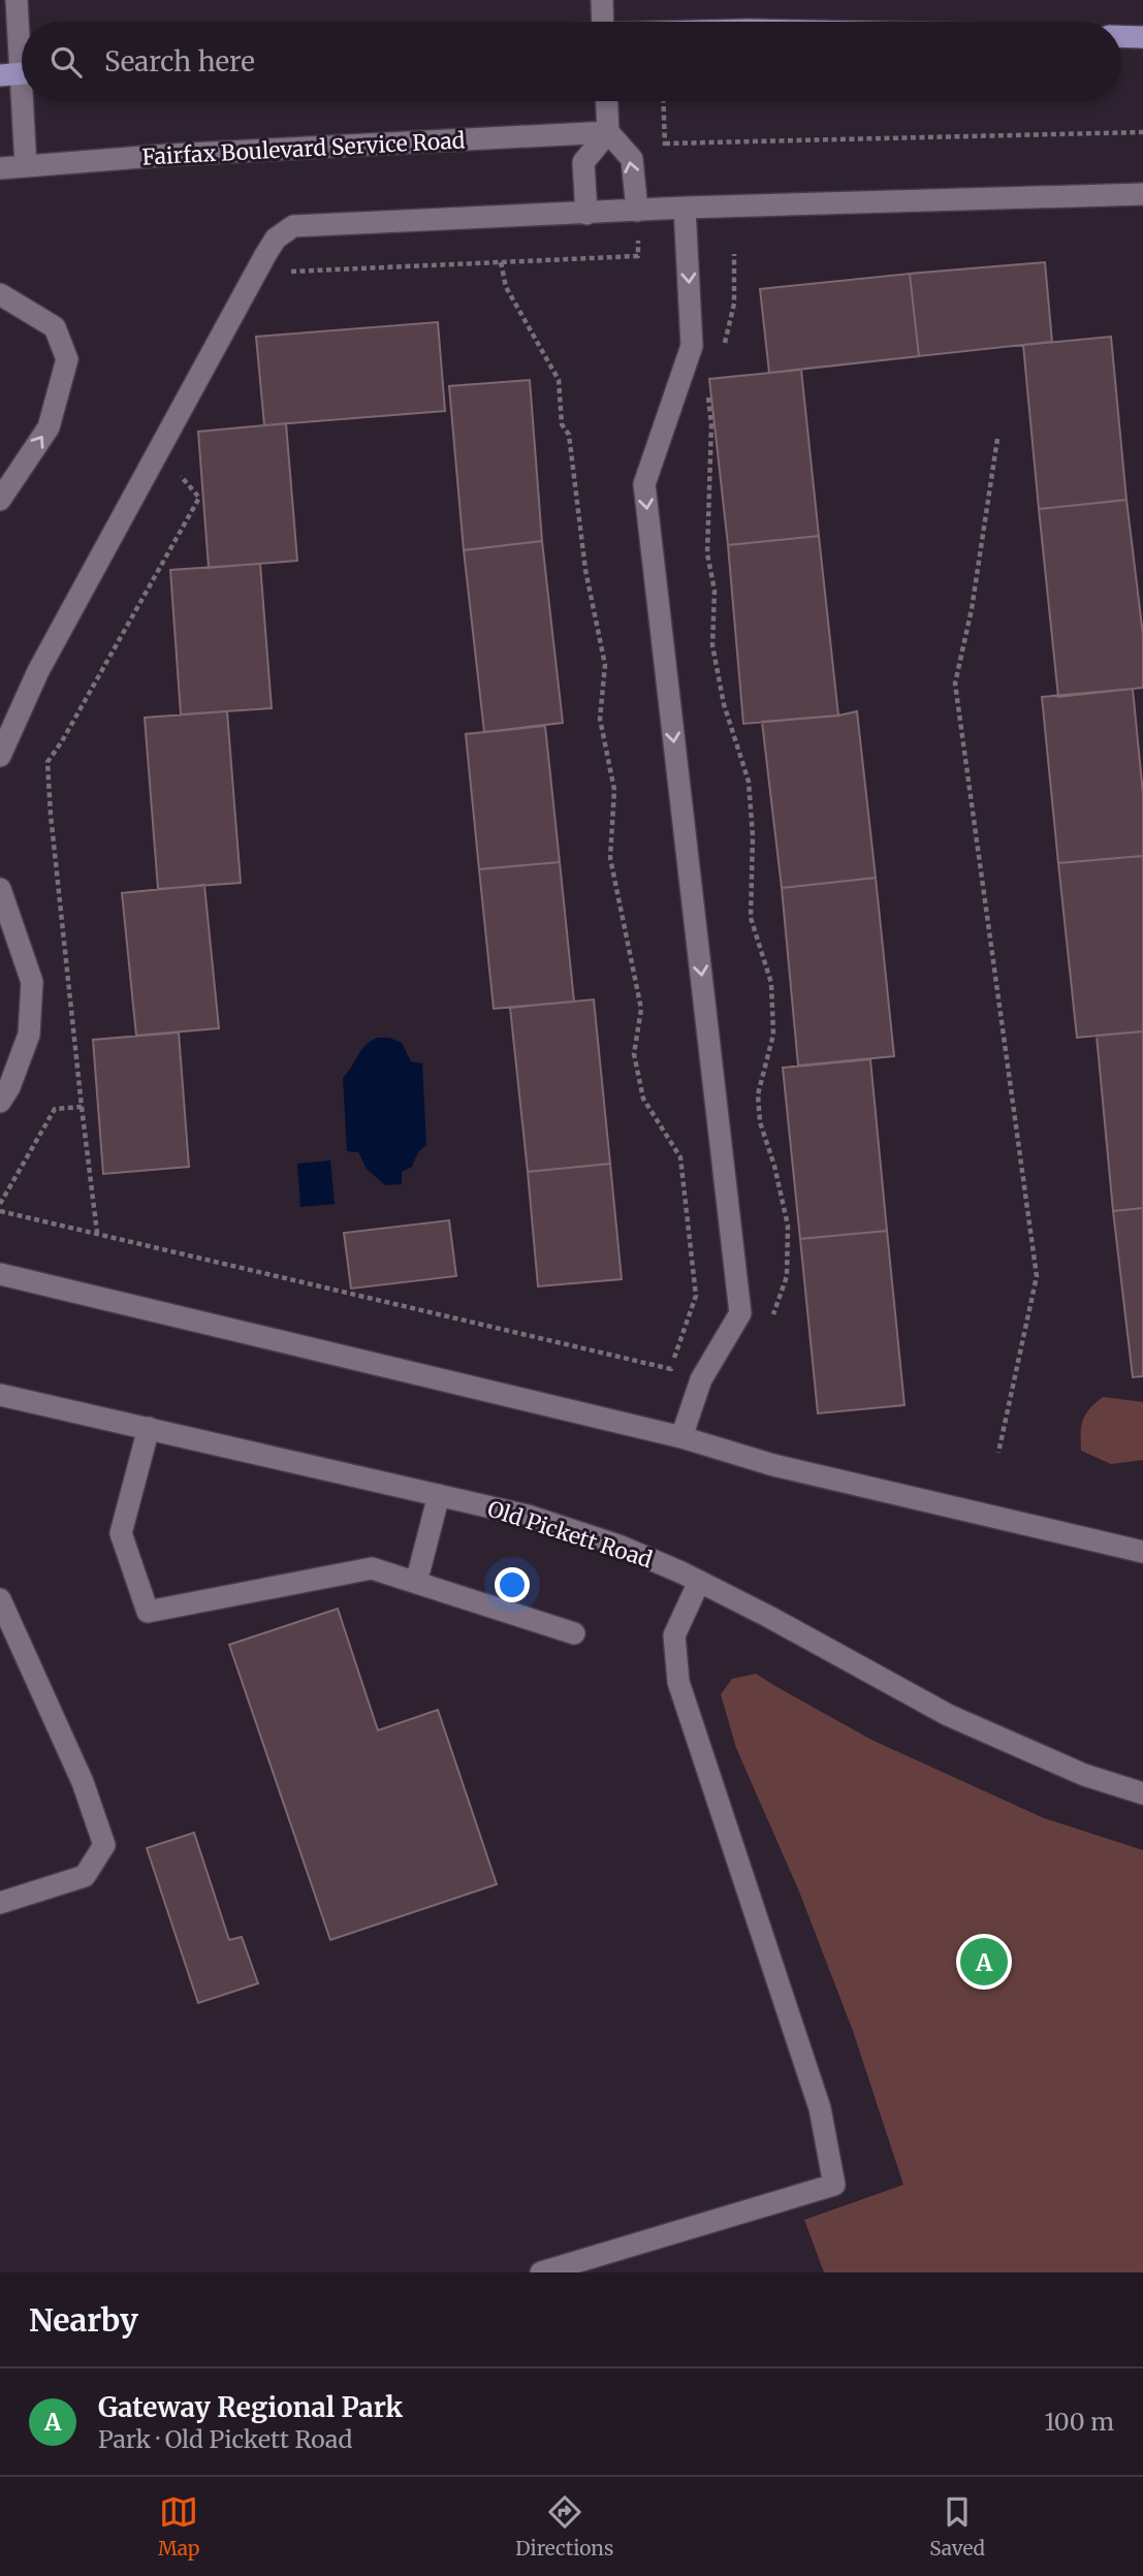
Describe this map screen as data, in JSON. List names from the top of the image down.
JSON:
{
  "streets": {
    "street": ["Fairfax Boulevard Service Road", "Old Pickett Road"]
  },
  "page": {
    "search": "Search here",
    "pins": "A",
    "heading": "Nearby",
    "list": [
      {
        "mark": "A",
        "name": "Gateway Regional Park",
        "note": "Park · Old Pickett Road",
        "value": "100 m"
      }
    ],
    "nav": ["Map", "Directions", "Saved"]
  }
}
